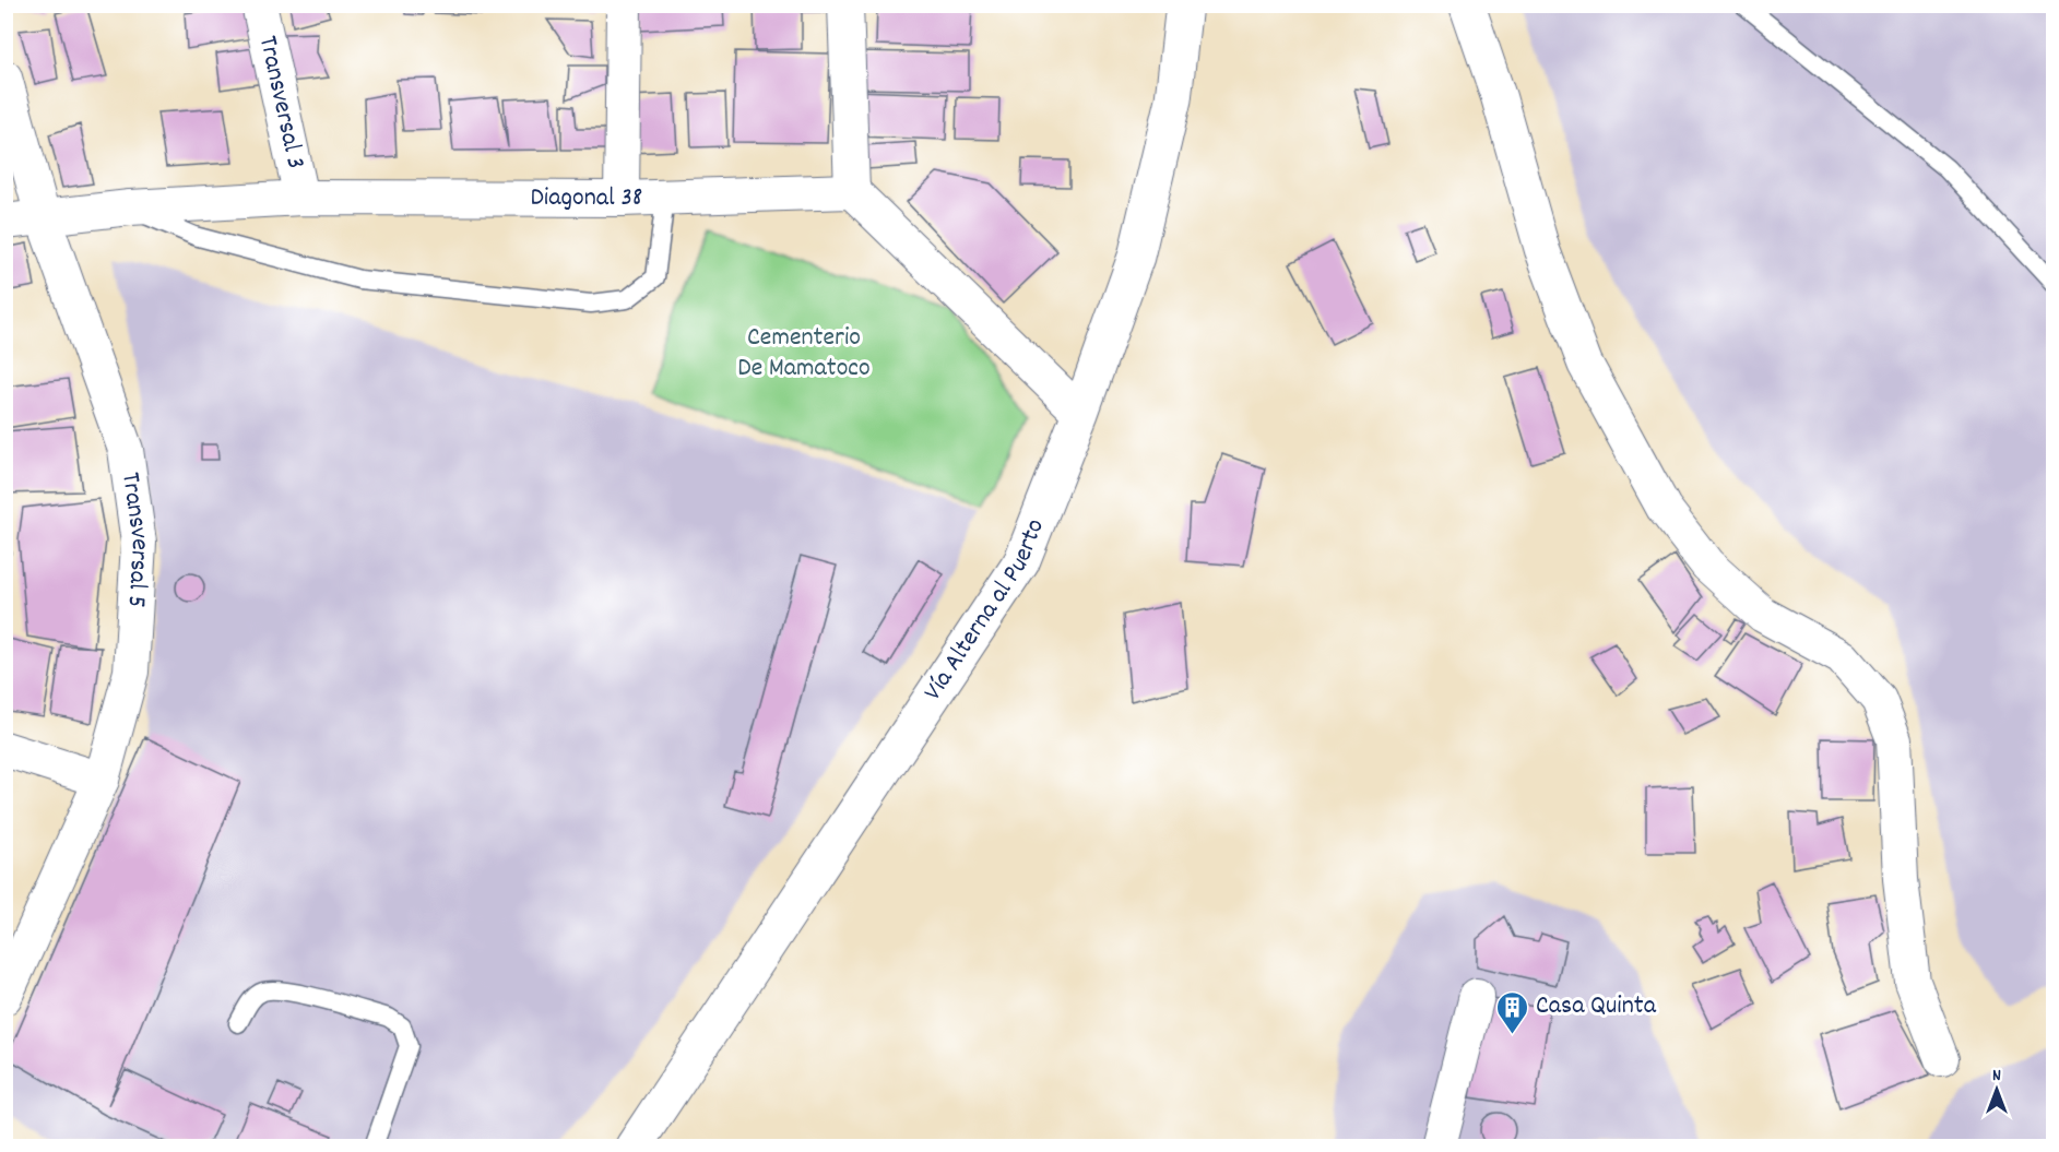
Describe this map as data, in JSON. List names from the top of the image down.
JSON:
{
  "streets": {
    "main road": ["Vía Alterna al Puerto"],
    "street": ["Transversal 3", "Diagonal 38", "Transversal 5"]
  },
  "crossings": [
    ["Transversal 3", "Diagonal 38"],
    ["Diagonal 38", "Transversal 5"]
  ],
  "parks": ["Cementerio De Mamatoco"],
  "places": {
    "building": ["Casa Quinta"]
  },
  "north": "top"
}
